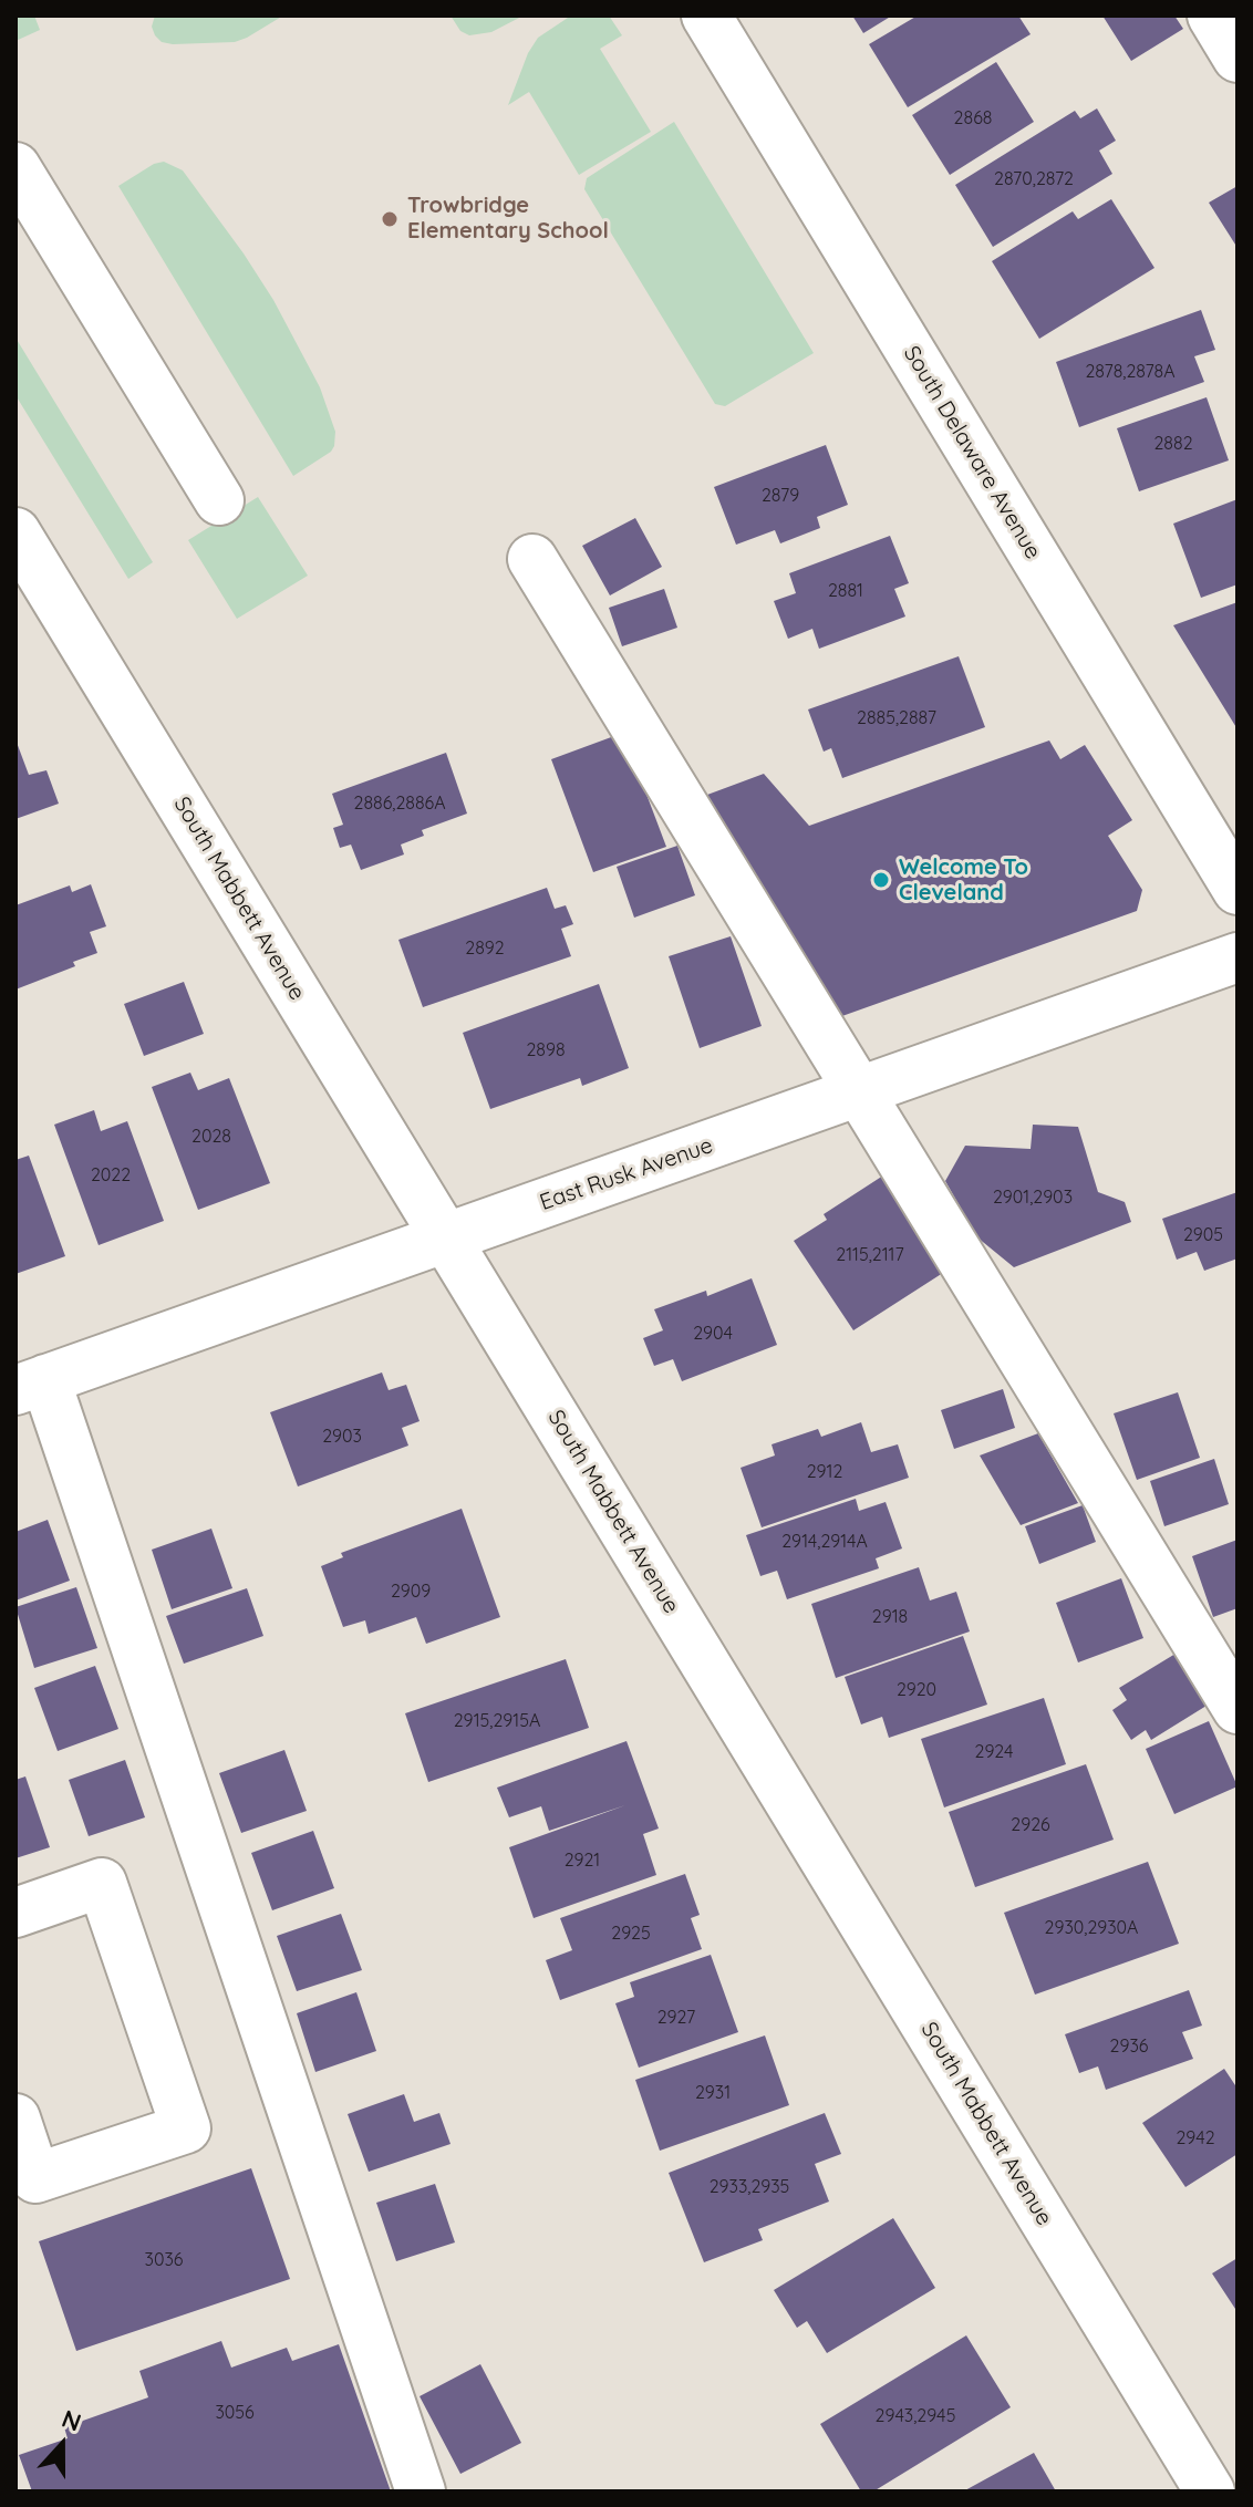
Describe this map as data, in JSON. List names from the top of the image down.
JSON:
{
  "streets": {
    "street": ["South Delaware Avenue", "South Mabbett Avenue", "East Rusk Avenue"]
  },
  "crossings": [
    ["South Mabbett Avenue", "East Rusk Avenue"]
  ],
  "places": ["Trowbridge Elementary School", "Welcome To Cleveland"],
  "house_numbers": [
    "2868",
    "2870,2872",
    "2878,2878A",
    "2882",
    "2879",
    "2881",
    "2885,2887",
    "2886,2886A",
    "2892",
    "2898",
    "2028",
    "2022",
    "2901,2903",
    "2905",
    "2115,2117",
    "2904",
    "2903",
    "2912",
    "2914,2914A",
    "2909",
    "2918",
    "2920",
    "2915,2915A",
    "2924",
    "2926",
    "2921",
    "2930,2930A",
    "2925",
    "2927",
    "2936",
    "2931",
    "2942",
    "2933,2935",
    "3036",
    "3056",
    "2943,2945"
  ],
  "north": "top"
}
